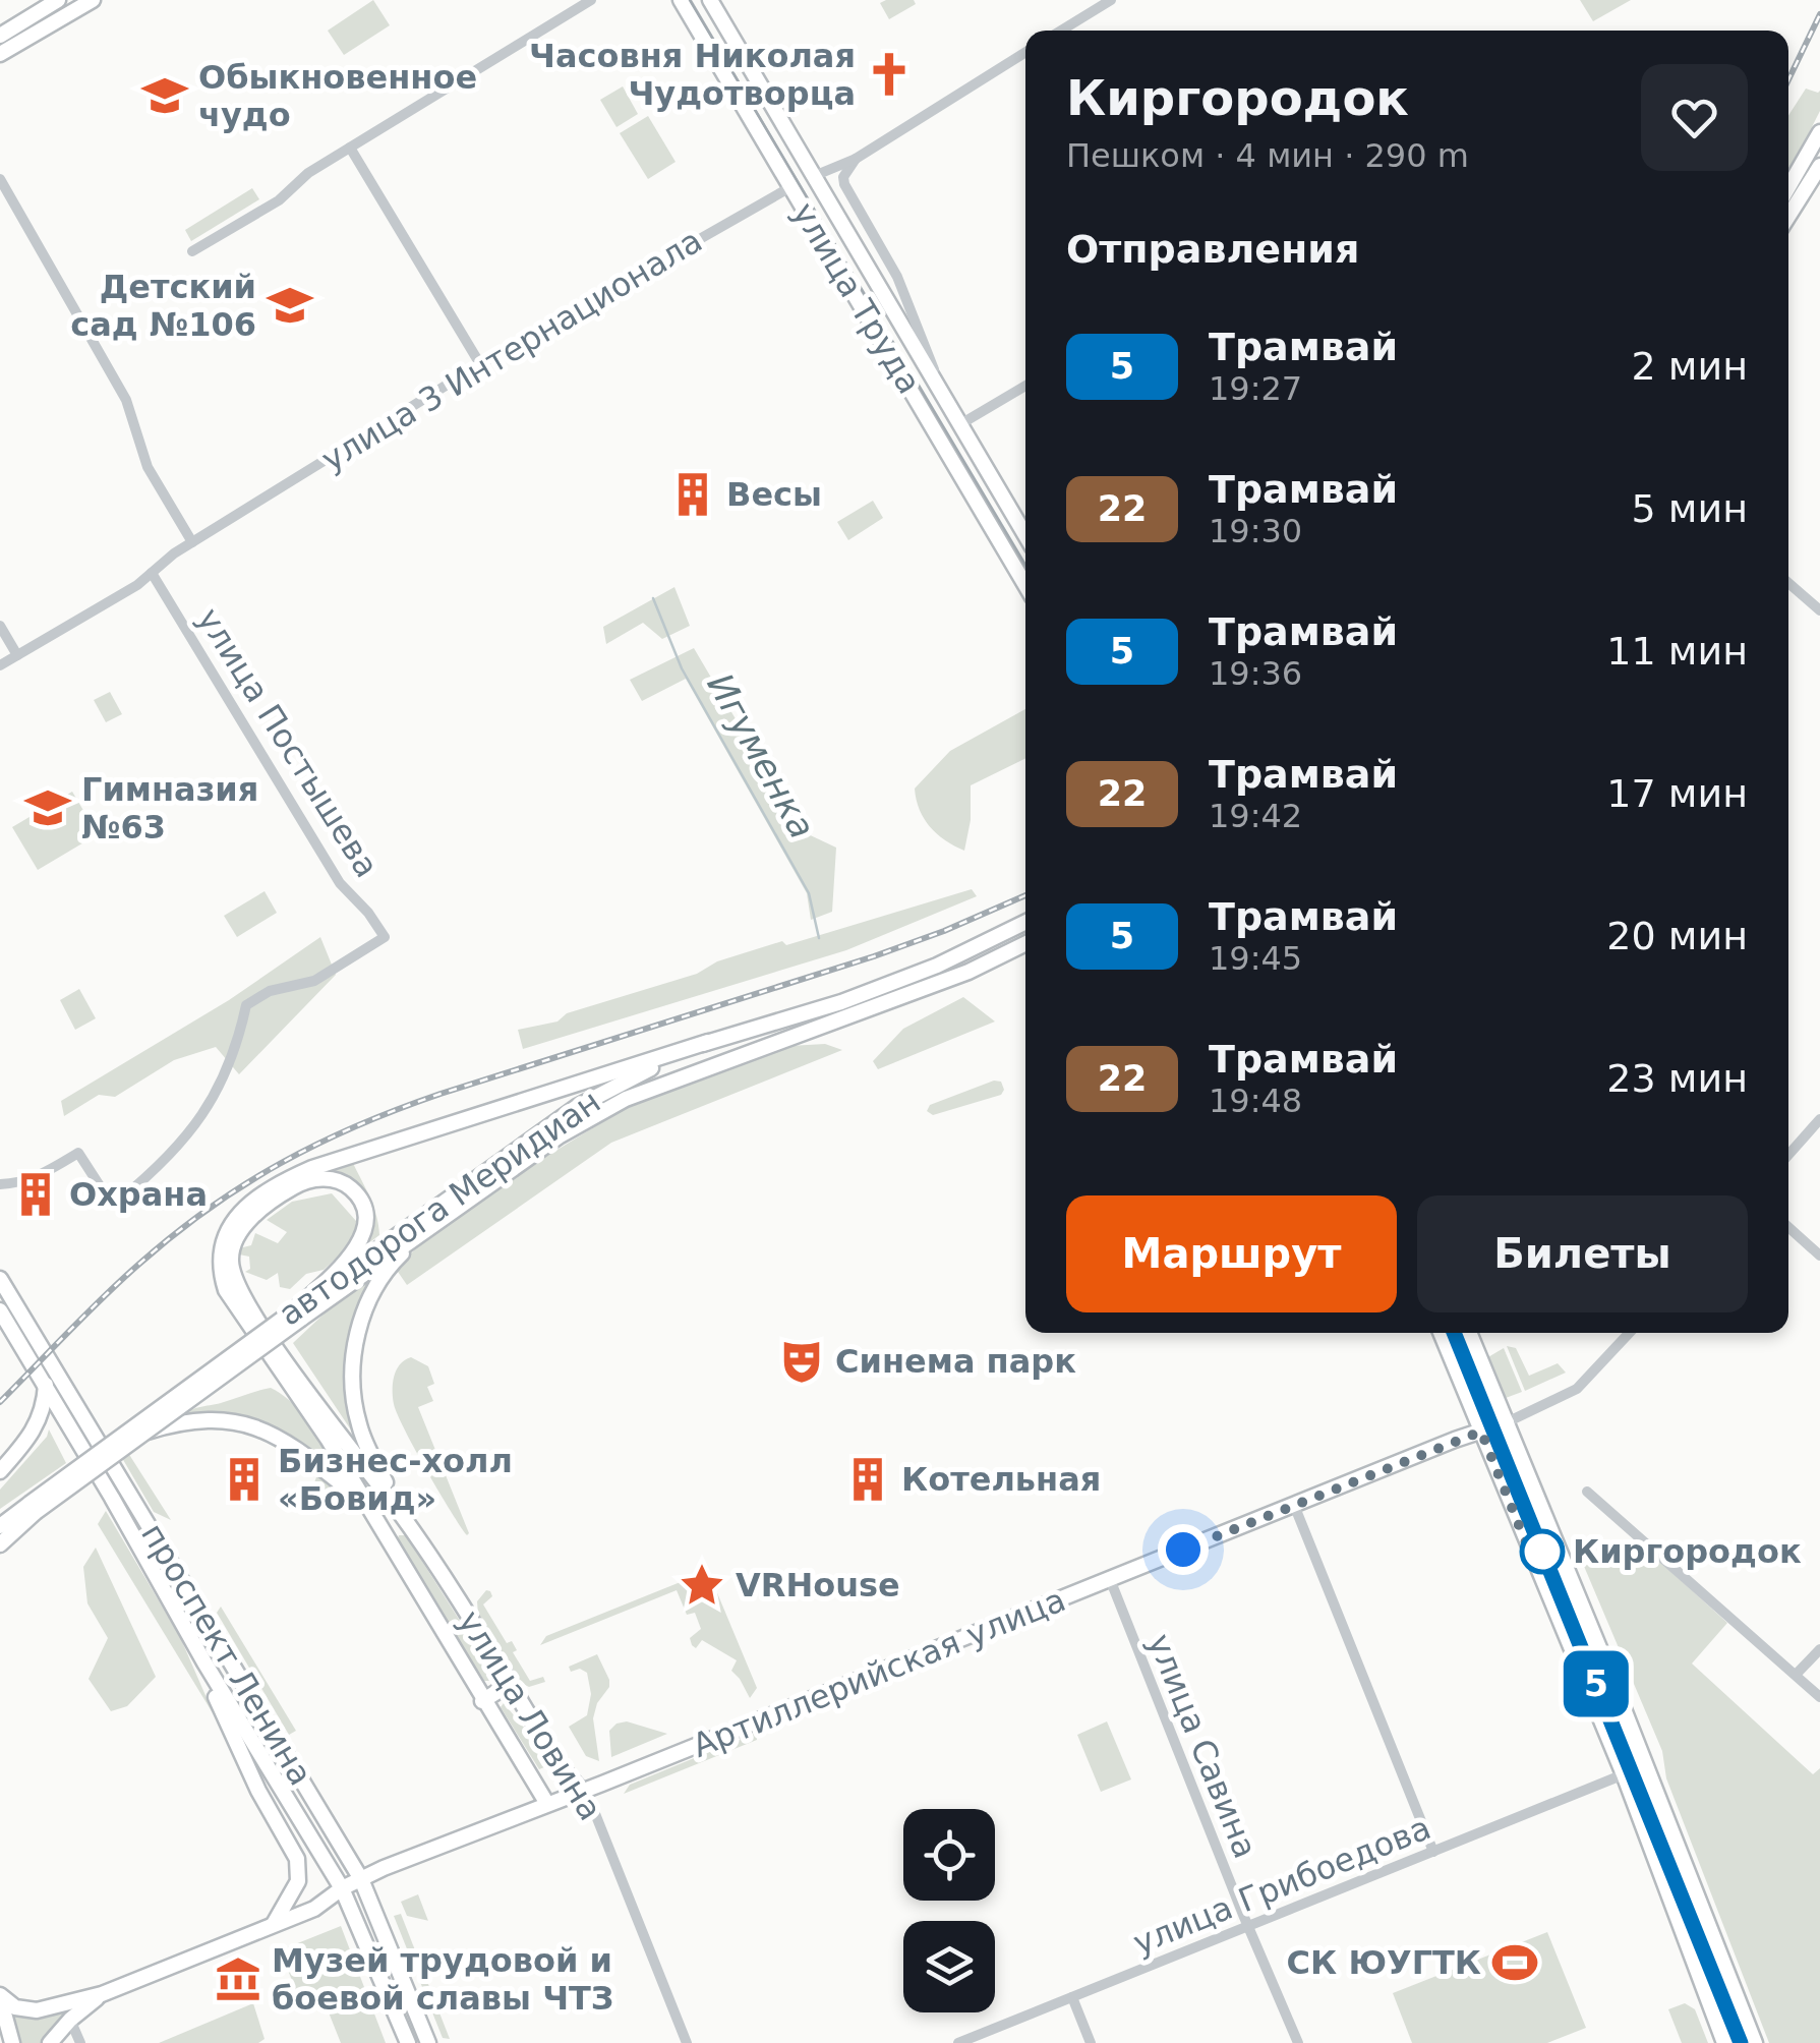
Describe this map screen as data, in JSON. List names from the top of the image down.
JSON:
{
  "streets": {
    "main road": [
      "улица Труда",
      "улица 3 Интернационала",
      "автодорога Меридиан",
      "проспект Ленина",
      "Артиллерийская улица",
      "улица Ловина"
    ],
    "street": ["улица Постышева", "улица Савина", "улица Грибоедова"]
  },
  "crossings": [
    ["улица Труда", "улица 3 Интернационала"],
    ["улица 3 Интернационала", "улица Постышева"],
    ["проспект Ленина", "Артиллерийская улица"],
    ["Артиллерийская улица", "улица Ловина"],
    ["Артиллерийская улица", "улица Савина"],
    ["улица Савина", "улица Грибоедова"]
  ],
  "water": ["Игуменка"],
  "places": {
    "church": ["Часовня Николая Чудотворца"],
    "school or university": ["Обыкновенное чудо", "Детский сад №106", "Гимназия №63"],
    "building": [
      "Весы",
      "Охрана",
      "Бизнес-холл «Бовид»",
      "Котельная"
    ],
    "theatre": ["Синема парк"],
    "other": ["Киргородок"],
    "place": ["VRHouse"],
    "sports": ["СК ЮУГТК"],
    "museum": ["Музей трудовой и боевой славы ЧТЗ"]
  },
  "lines": ["tram line 5"],
  "page": {
    "on_map": "5",
    "heading": [
      ["Киргородок", "Пешком · 4 мин · 290 m"],
      "Отправления"
    ],
    "list": [
      {
        "mark": "5",
        "name": "Трамвай",
        "note": "19:27",
        "value": "2 мин"
      },
      {
        "mark": "22",
        "name": "Трамвай",
        "note": "19:30",
        "value": "5 мин"
      },
      {
        "mark": "5",
        "name": "Трамвай",
        "note": "19:36",
        "value": "11 мин"
      },
      {
        "mark": "22",
        "name": "Трамвай",
        "note": "19:42",
        "value": "17 мин"
      },
      {
        "mark": "5",
        "name": "Трамвай",
        "note": "19:45",
        "value": "20 мин"
      },
      {
        "mark": "22",
        "name": "Трамвай",
        "note": "19:48",
        "value": "23 мин"
      }
    ],
    "buttons": ["Маршрут", "Билеты"]
  }
}
